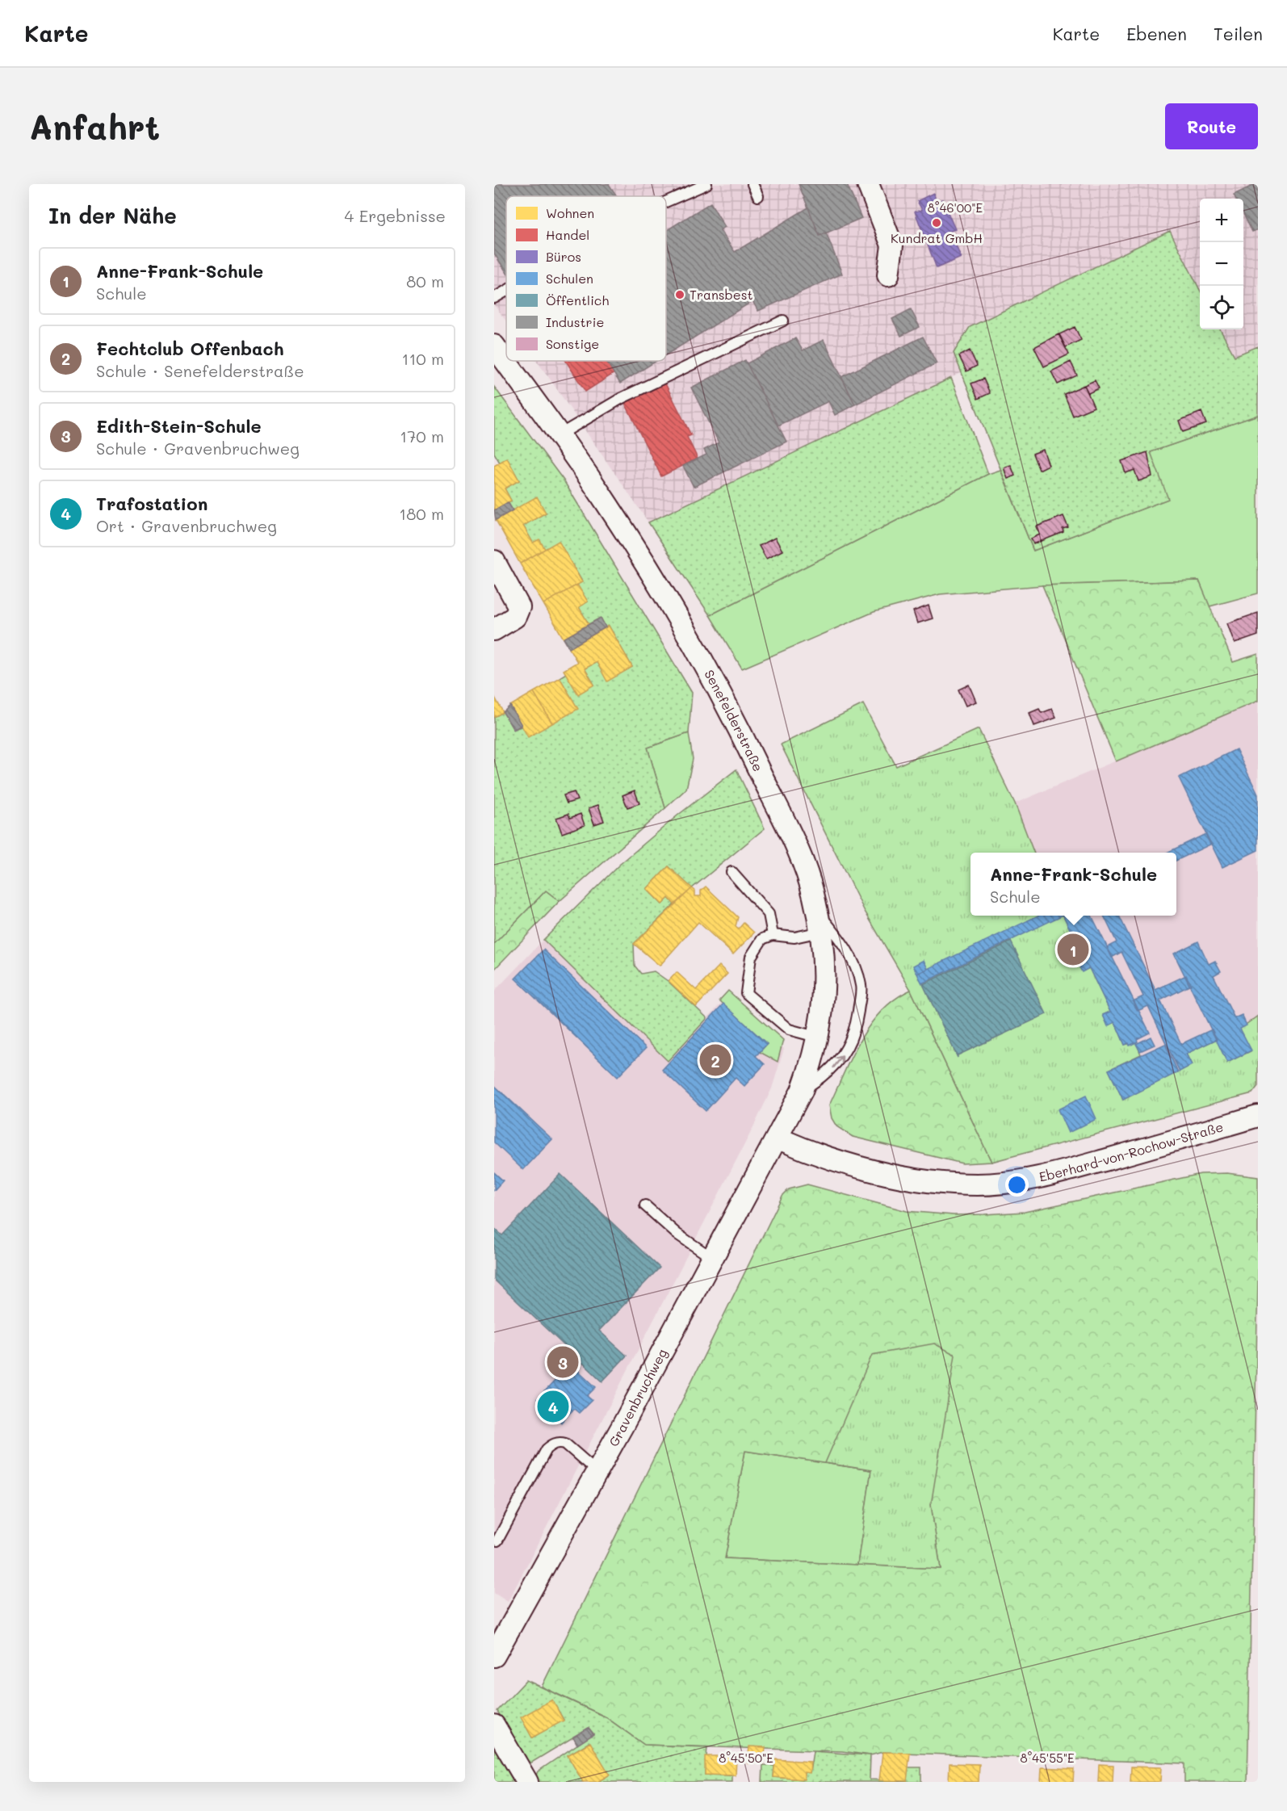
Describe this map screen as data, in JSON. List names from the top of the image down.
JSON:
{
  "streets": {
    "street": ["Senefelderstraße", "Eberhard-von-Rochow-Straße", "Gravenbruchweg"]
  },
  "crossings": [
    ["Senefelderstraße", "Eberhard-von-Rochow-Straße"],
    ["Senefelderstraße", "Gravenbruchweg"],
    ["Eberhard-von-Rochow-Straße", "Gravenbruchweg"]
  ],
  "places": ["Kundrat GmbH", "Transbest"],
  "legend": [
    "Wohnen",
    "Handel",
    "Büros",
    "Schulen",
    "Öffentlich",
    "Industrie",
    "Sonstige"
  ],
  "page": {
    "header": "Karte",
    "nav": ["Karte", "Ebenen", "Teilen"],
    "buttons": "Route",
    "title": "Anfahrt",
    "heading": ["In der Nähe", "4 Ergebnisse"],
    "map_buttons": ["+", "−"],
    "list": [
      {
        "mark": "1",
        "name": "Anne-Frank-Schule",
        "note": "Schule",
        "value": "80 m"
      },
      {
        "mark": "2",
        "name": "Fechtclub Offenbach",
        "note": "Schule · Senefelderstraße",
        "value": "110 m"
      },
      {
        "mark": "3",
        "name": "Edith-Stein-Schule",
        "note": "Schule · Gravenbruchweg",
        "value": "170 m"
      },
      {
        "mark": "4",
        "name": "Trafostation",
        "note": "Ort · Gravenbruchweg",
        "value": "180 m"
      }
    ],
    "popup": ["Anne-Frank-Schule", "Schule"],
    "pins": [
      "1",
      "2",
      "3",
      "4"
    ]
  },
  "coordinates": ["8°46'00\"E", "8°45'50\"E", "8°45'55\"E"]
}
